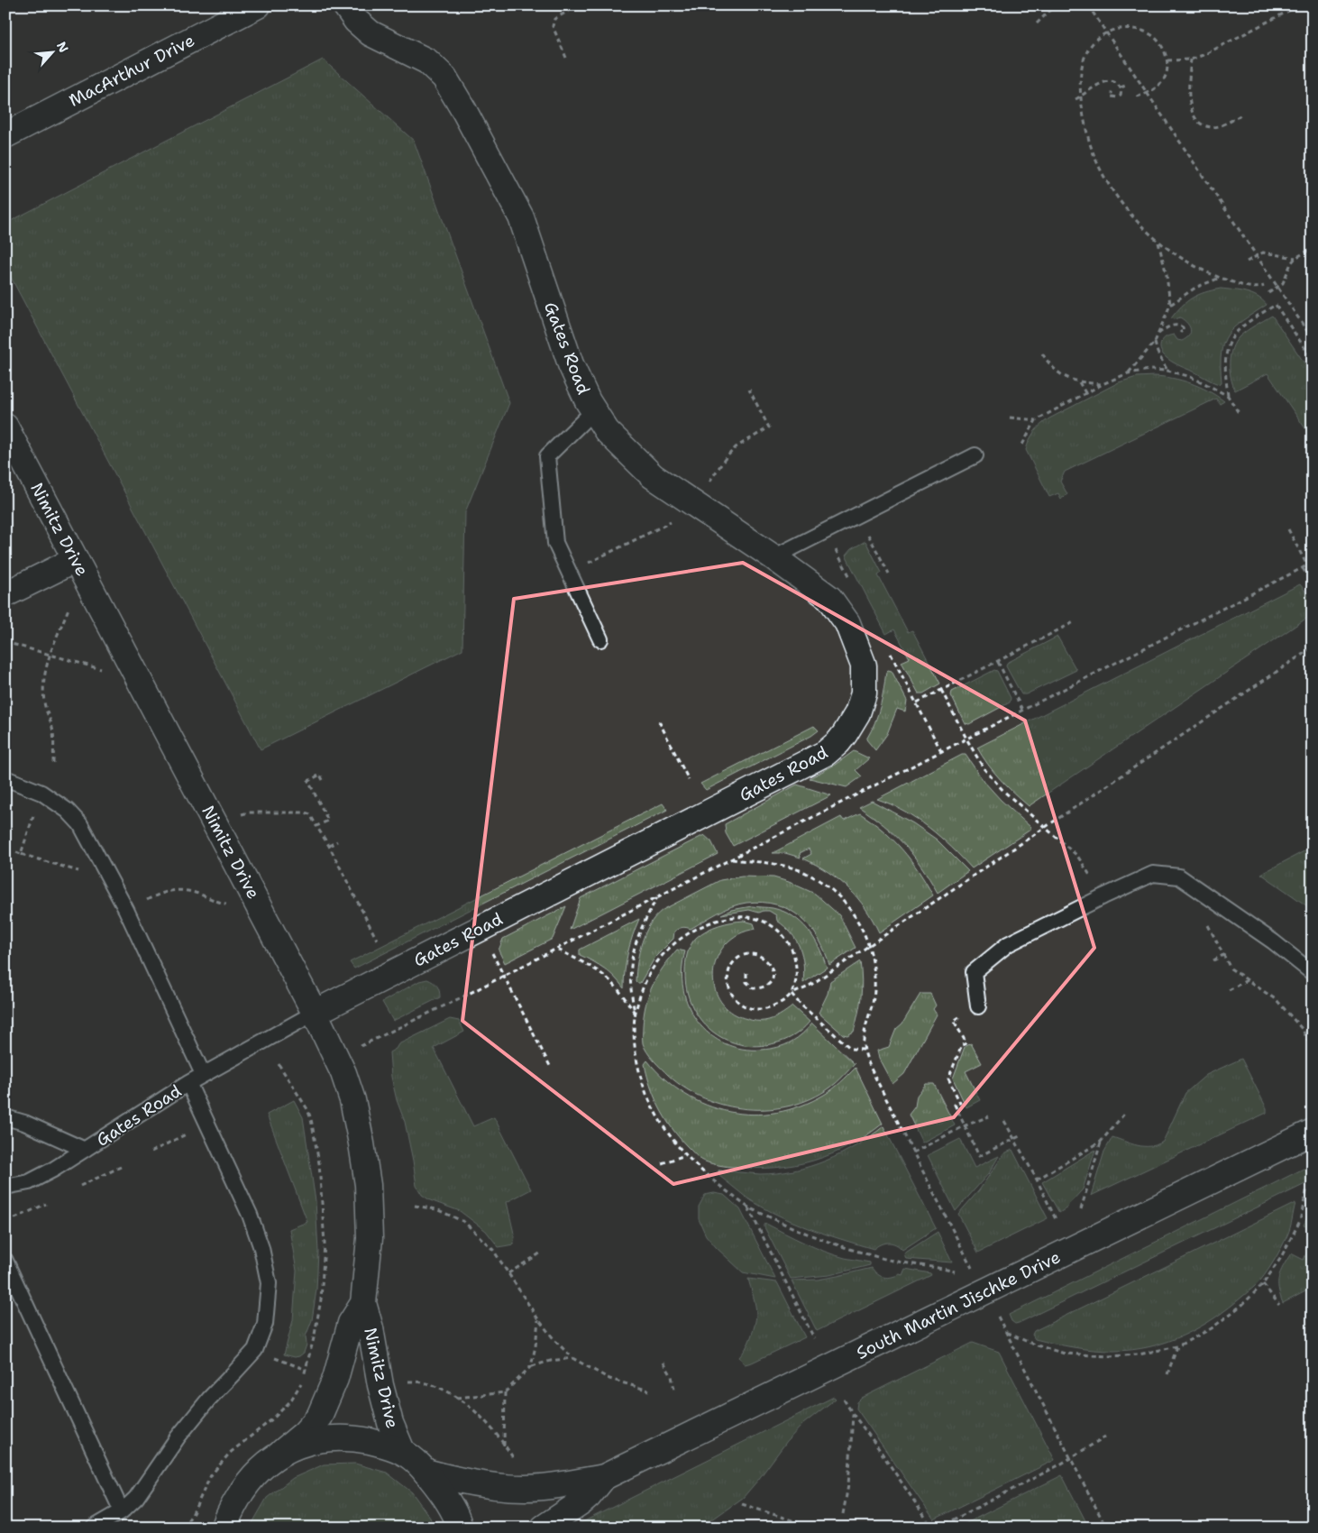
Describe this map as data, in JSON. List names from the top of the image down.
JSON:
{
  "streets": {
    "street": [
      "MacArthur Drive",
      "Gates Road",
      "Nimitz Drive",
      "South Martin Jischke Drive"
    ]
  },
  "crossings": [
    ["Gates Road", "Nimitz Drive"]
  ],
  "north": "top right"
}
